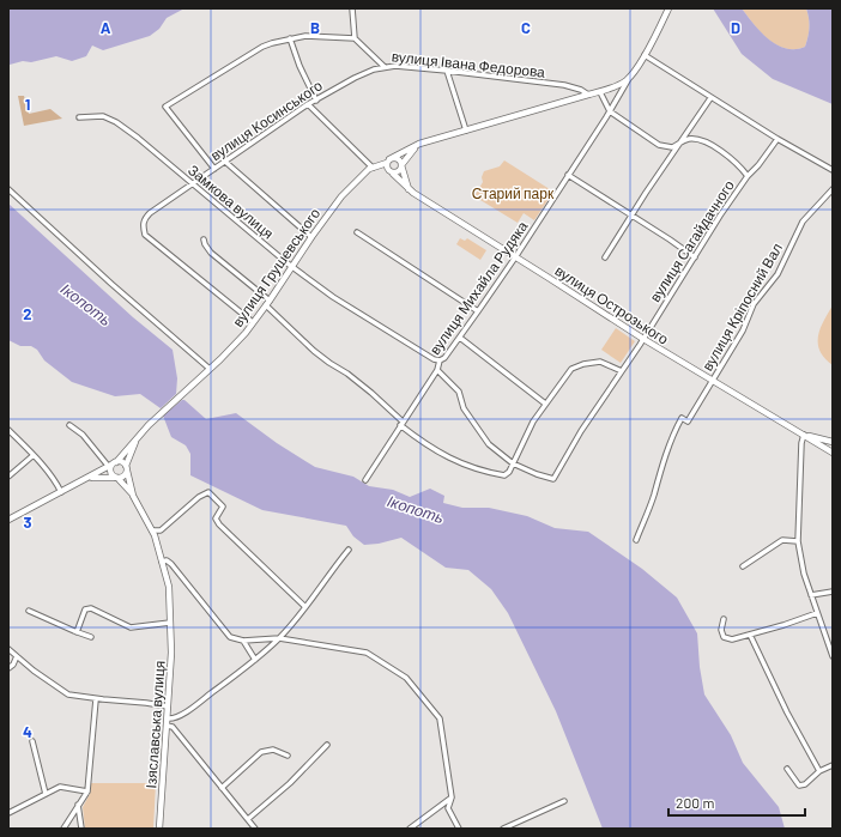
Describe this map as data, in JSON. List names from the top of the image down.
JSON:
{
  "streets": {
    "main road": [
      "вулиця Грушевського",
      "вулиця Михайла Рудяка",
      "вулиця Острозького",
      "Ізяславська вулиця"
    ],
    "street": [
      "вулиця Івана Федорова",
      "вулиця Косинського",
      "Замкова вулиця",
      "вулиця Сагайдачного",
      "вулиця Кріпосний Вал"
    ]
  },
  "crossings": [
    ["вулиця Івана Федорова", "вулиця Косинського"],
    ["вулиця Івана Федорова", "вулиця Грушевського"],
    ["вулиця Косинського", "Замкова вулиця"],
    ["вулиця Косинського", "вулиця Грушевського"],
    ["Замкова вулиця", "вулиця Грушевського"],
    ["Замкова вулиця", "вулиця Михайла Рудяка"],
    ["вулиця Сагайдачного", "вулиця Острозького"],
    ["вулиця Грушевського", "вулиця Михайла Рудяка"],
    ["вулиця Грушевського", "вулиця Острозького"],
    ["вулиця Грушевського", "Ізяславська вулиця"],
    ["вулиця Михайла Рудяка", "вулиця Острозького"],
    ["вулиця Острозького", "вулиця Кріпосний Вал"]
  ],
  "water": ["Ікопоть"],
  "parks": ["Старий парк"],
  "scale_bar": "200 m",
  "grid": {
    "columns": [
      "A",
      "B",
      "C",
      "D"
    ],
    "rows": [
      "1",
      "2",
      "3",
      "4"
    ]
  }
}
